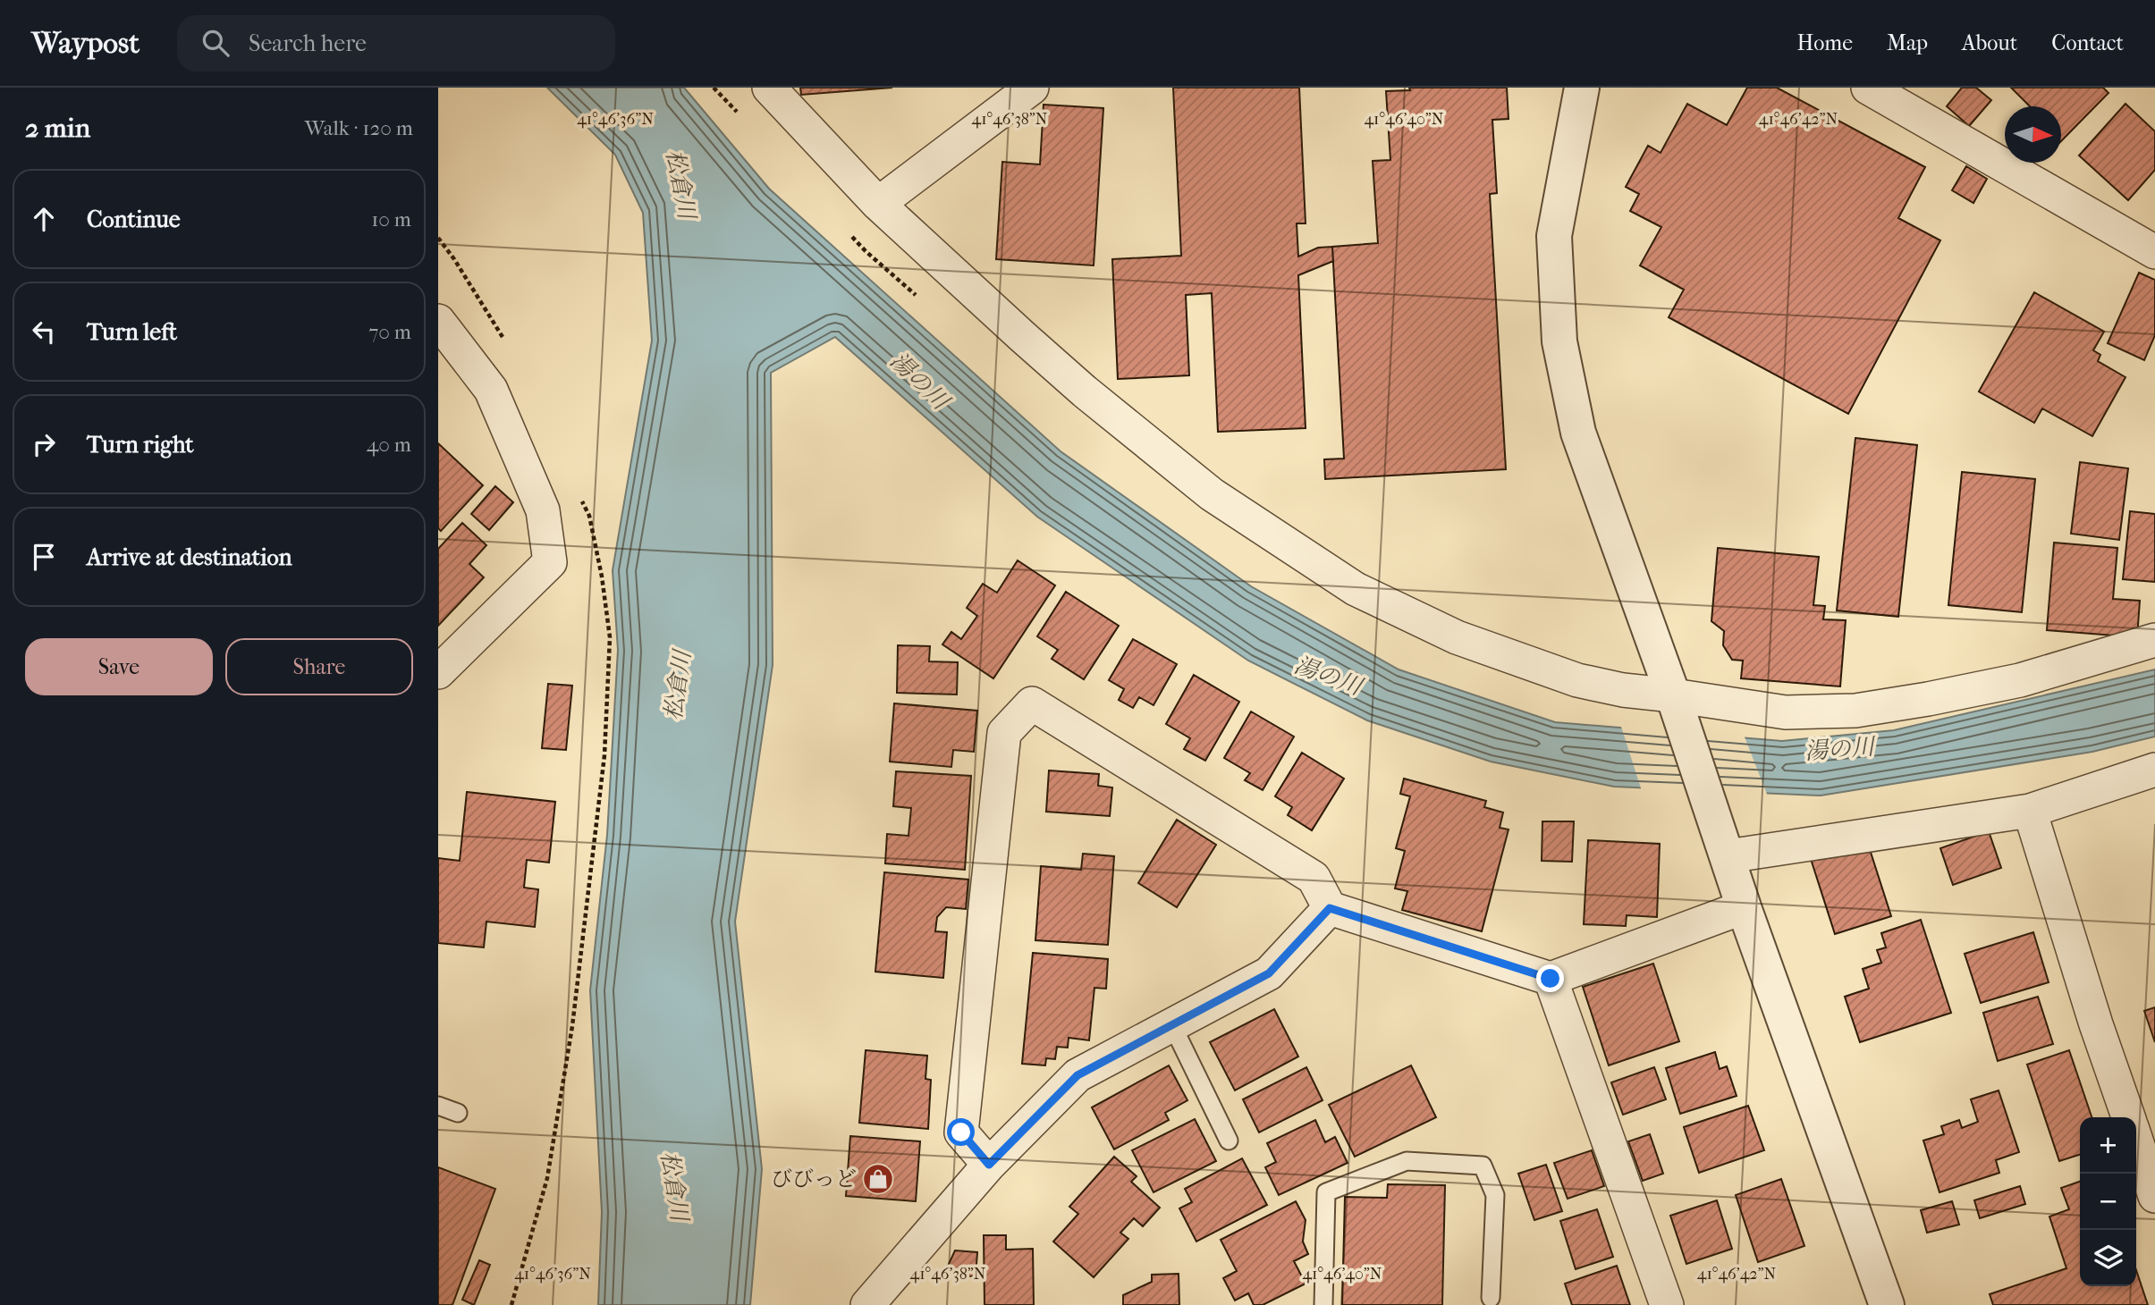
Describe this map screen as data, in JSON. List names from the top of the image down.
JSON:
{
  "water": ["松倉川", "湯の川"],
  "places": {
    "shop": ["びびっど"]
  },
  "north": "right",
  "page": {
    "header": "Waypost",
    "search": "Search here",
    "nav": [
      "Home",
      "Map",
      "About",
      "Contact"
    ],
    "heading": ["2 min", "Walk · 120 m"],
    "list": [
      ["Continue", "10 m"],
      ["Turn left", "70 m"],
      ["Turn right", "40 m"],
      "Arrive at destination"
    ],
    "buttons": ["Save", "Share"],
    "map_buttons": ["+", "−"]
  },
  "coordinates": [
    "41°46'36\"N",
    "41°46'38\"N",
    "41°46'40\"N",
    "41°46'42\"N"
  ]
}
